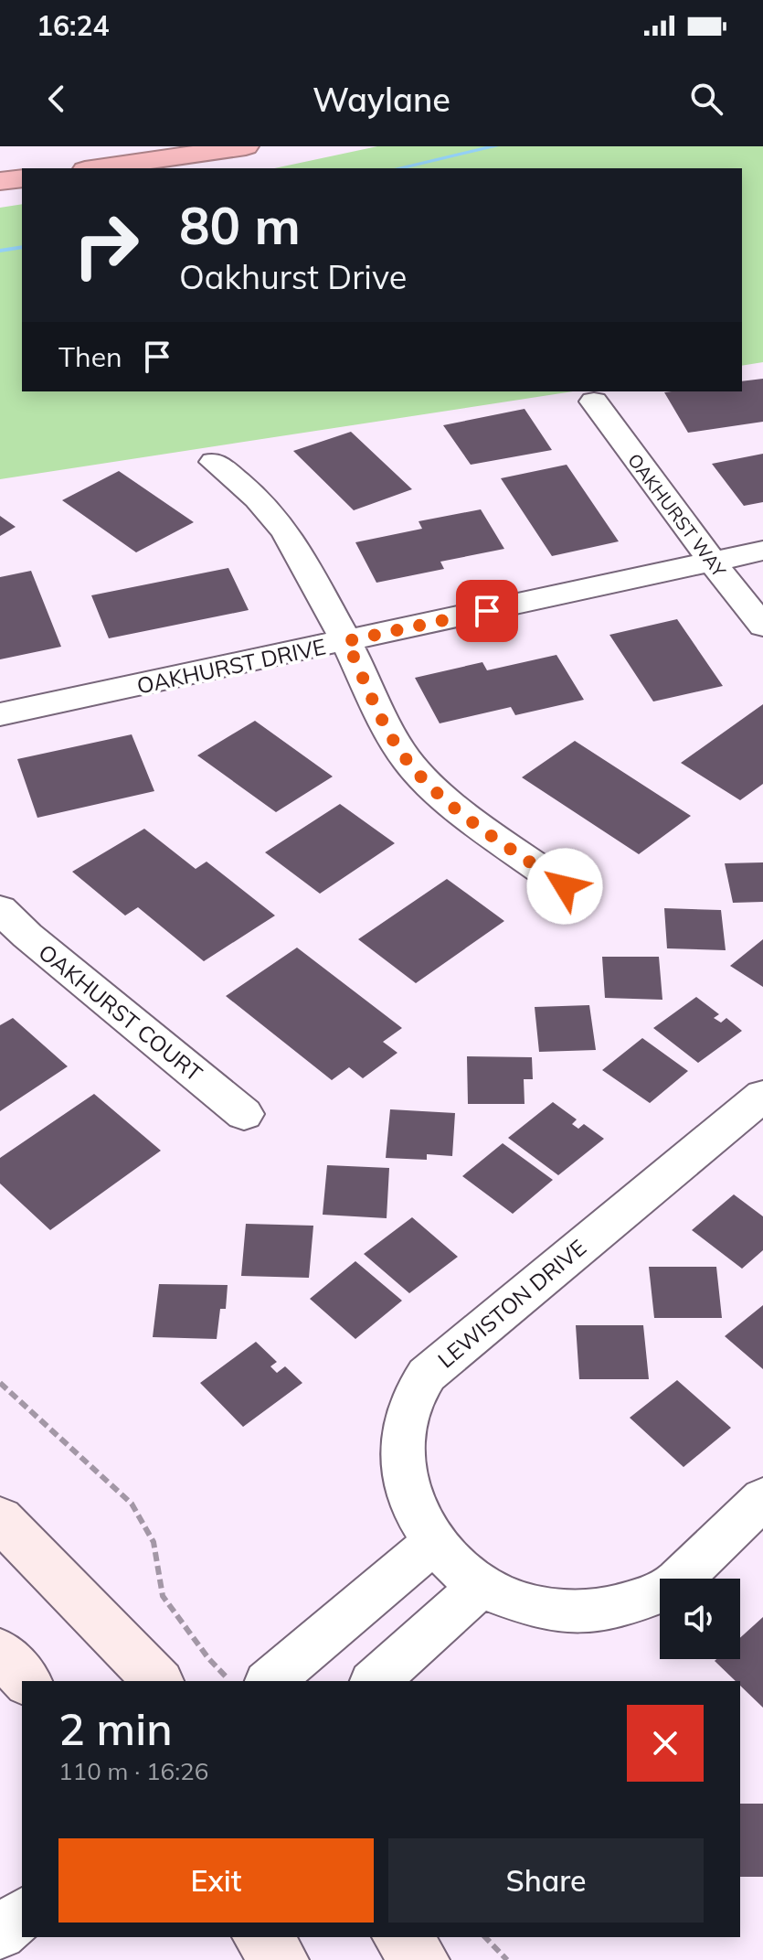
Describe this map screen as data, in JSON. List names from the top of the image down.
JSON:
{
  "streets": {
    "street": [
      "OAKHURST WAY",
      "OAKHURST DRIVE",
      "OAKHURST COURT",
      "LEWISTON DRIVE"
    ]
  },
  "crossings": [
    ["OAKHURST WAY", "OAKHURST DRIVE"]
  ],
  "page": {
    "status": "16:24",
    "header": "Waylane",
    "turn": ["80 m", "Oakhurst Drive"],
    "then": "Then",
    "heading": ["2 min", "110 m · 16:26"],
    "buttons": ["Exit", "Share"]
  }
}
